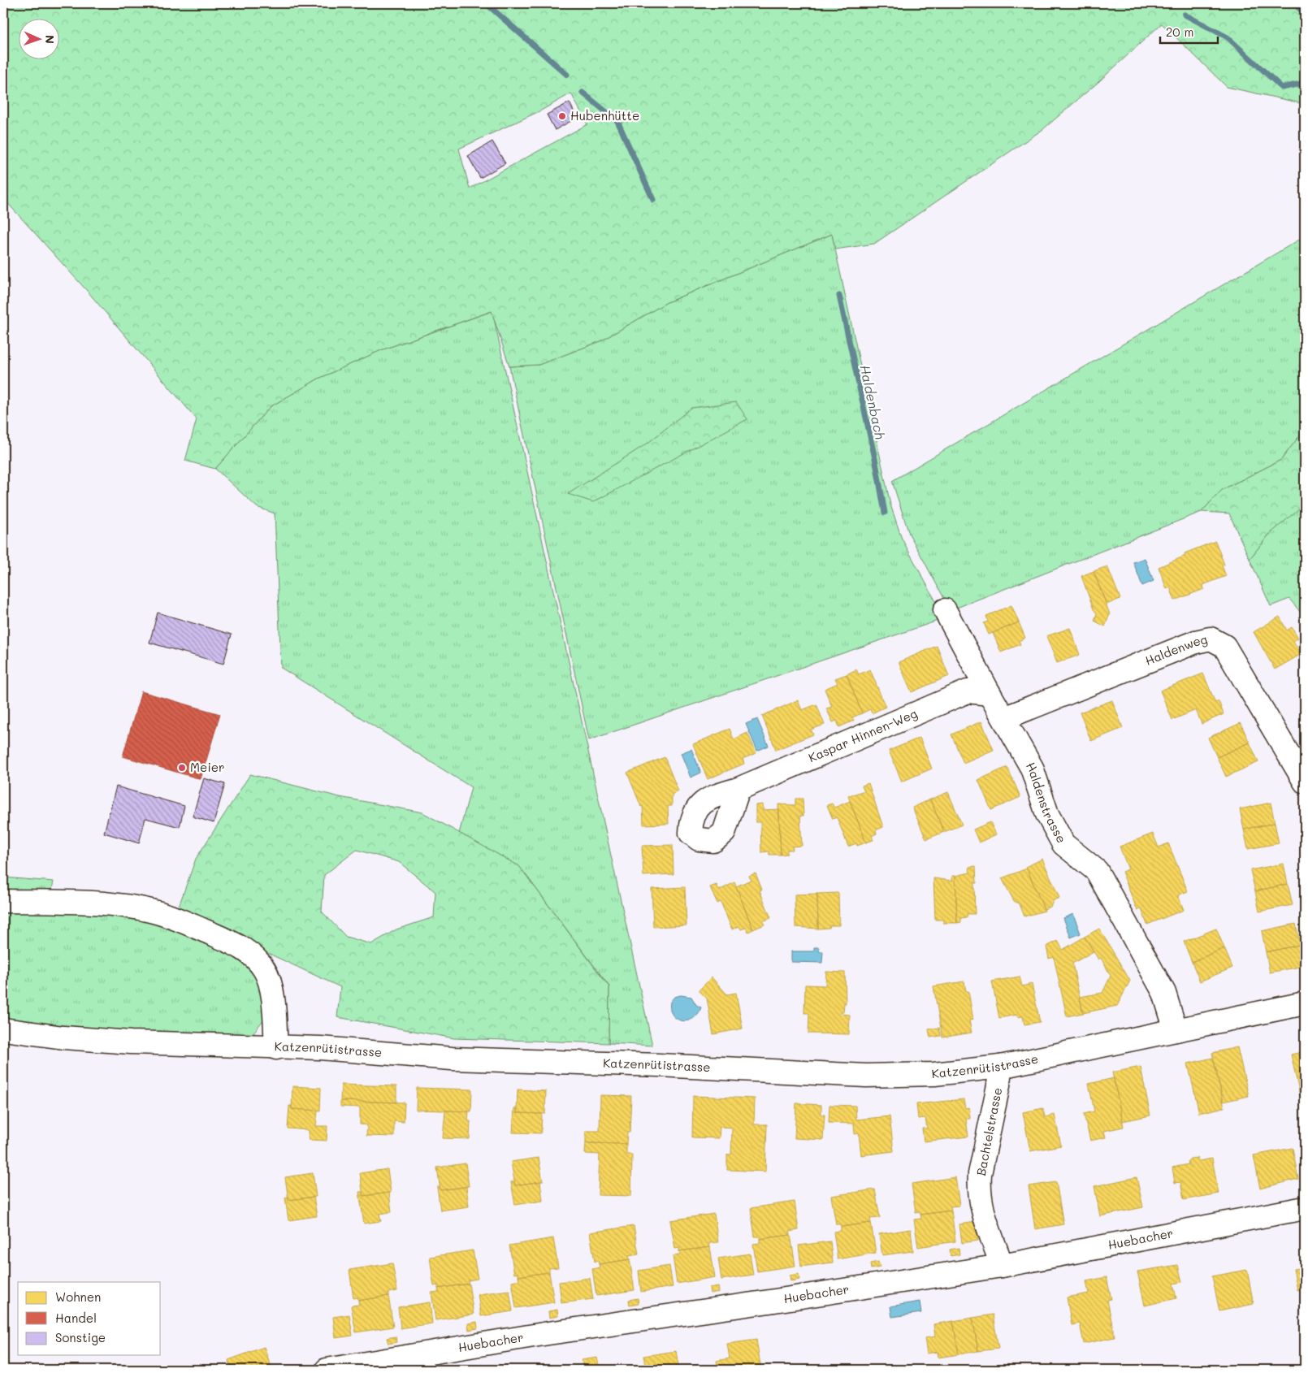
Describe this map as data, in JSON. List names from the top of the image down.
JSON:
{
  "streets": {
    "street": [
      "Haldenweg",
      "Kaspar Hinnen-Weg",
      "Haldenstrasse",
      "Katzenrütistrasse",
      "Bachtelstrasse",
      "Huebacher"
    ]
  },
  "crossings": [
    ["Haldenweg", "Haldenstrasse"],
    ["Kaspar Hinnen-Weg", "Haldenstrasse"],
    ["Haldenstrasse", "Katzenrütistrasse"],
    ["Katzenrütistrasse", "Bachtelstrasse"],
    ["Bachtelstrasse", "Huebacher"]
  ],
  "water": ["Haldenbach"],
  "places": ["Hubenhütte", "Meier"],
  "legend": ["Wohnen", "Handel", "Sonstige"],
  "scale_bar": "20 m",
  "north": "right"
}
